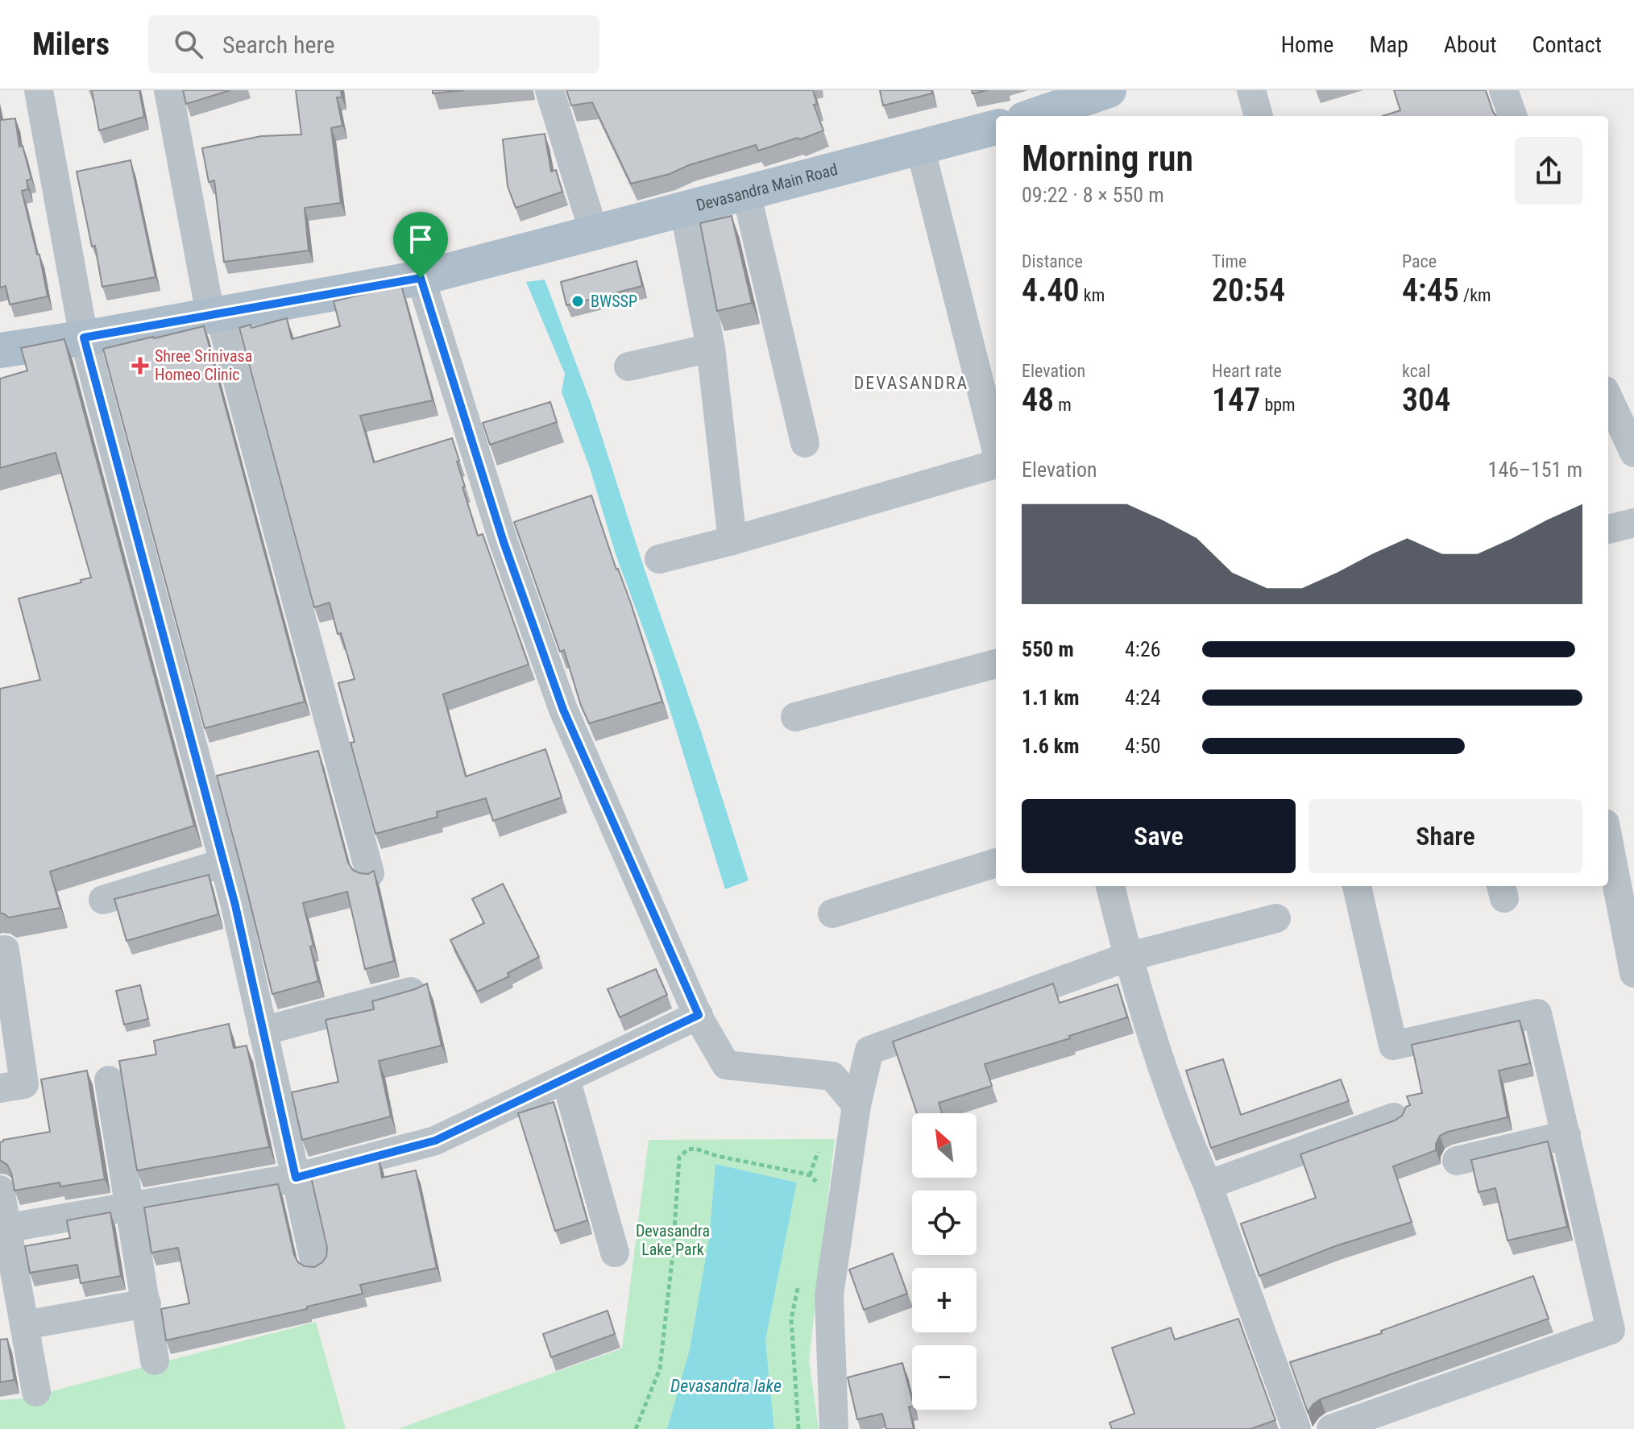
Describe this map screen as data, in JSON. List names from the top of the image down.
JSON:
{
  "streets": {
    "main road": ["Devasandra Main Road"]
  },
  "districts": ["DEVASANDRA"],
  "water": ["Devasandra lake"],
  "parks": ["Devasandra Lake Park"],
  "places": {
    "other": ["BWSSP"],
    "health": ["Shree Srinivasa Homeo Clinic"]
  },
  "north": "top left",
  "page": {
    "header": "Milers",
    "search": "Search here",
    "nav": [
      "Home",
      "Map",
      "About",
      "Contact"
    ],
    "heading": ["Morning run", "09:22 · 8 × 550 m"],
    "stats": [
      ["Distance", "4.40 km"],
      ["Time", "20:54"],
      ["Pace", "4:45 /km"],
      ["Elevation", "48 m"],
      ["Heart rate", "147 bpm"],
      ["kcal", "304"]
    ],
    "chart": ["Elevation", "146–151 m"],
    "list": [
      {
        "name": "550 m",
        "note": "4:26"
      },
      {
        "name": "1.1 km",
        "note": "4:24"
      },
      {
        "name": "1.6 km",
        "note": "4:50"
      }
    ],
    "buttons": ["Save", "Share"],
    "map_buttons": ["+", "−"]
  }
}
